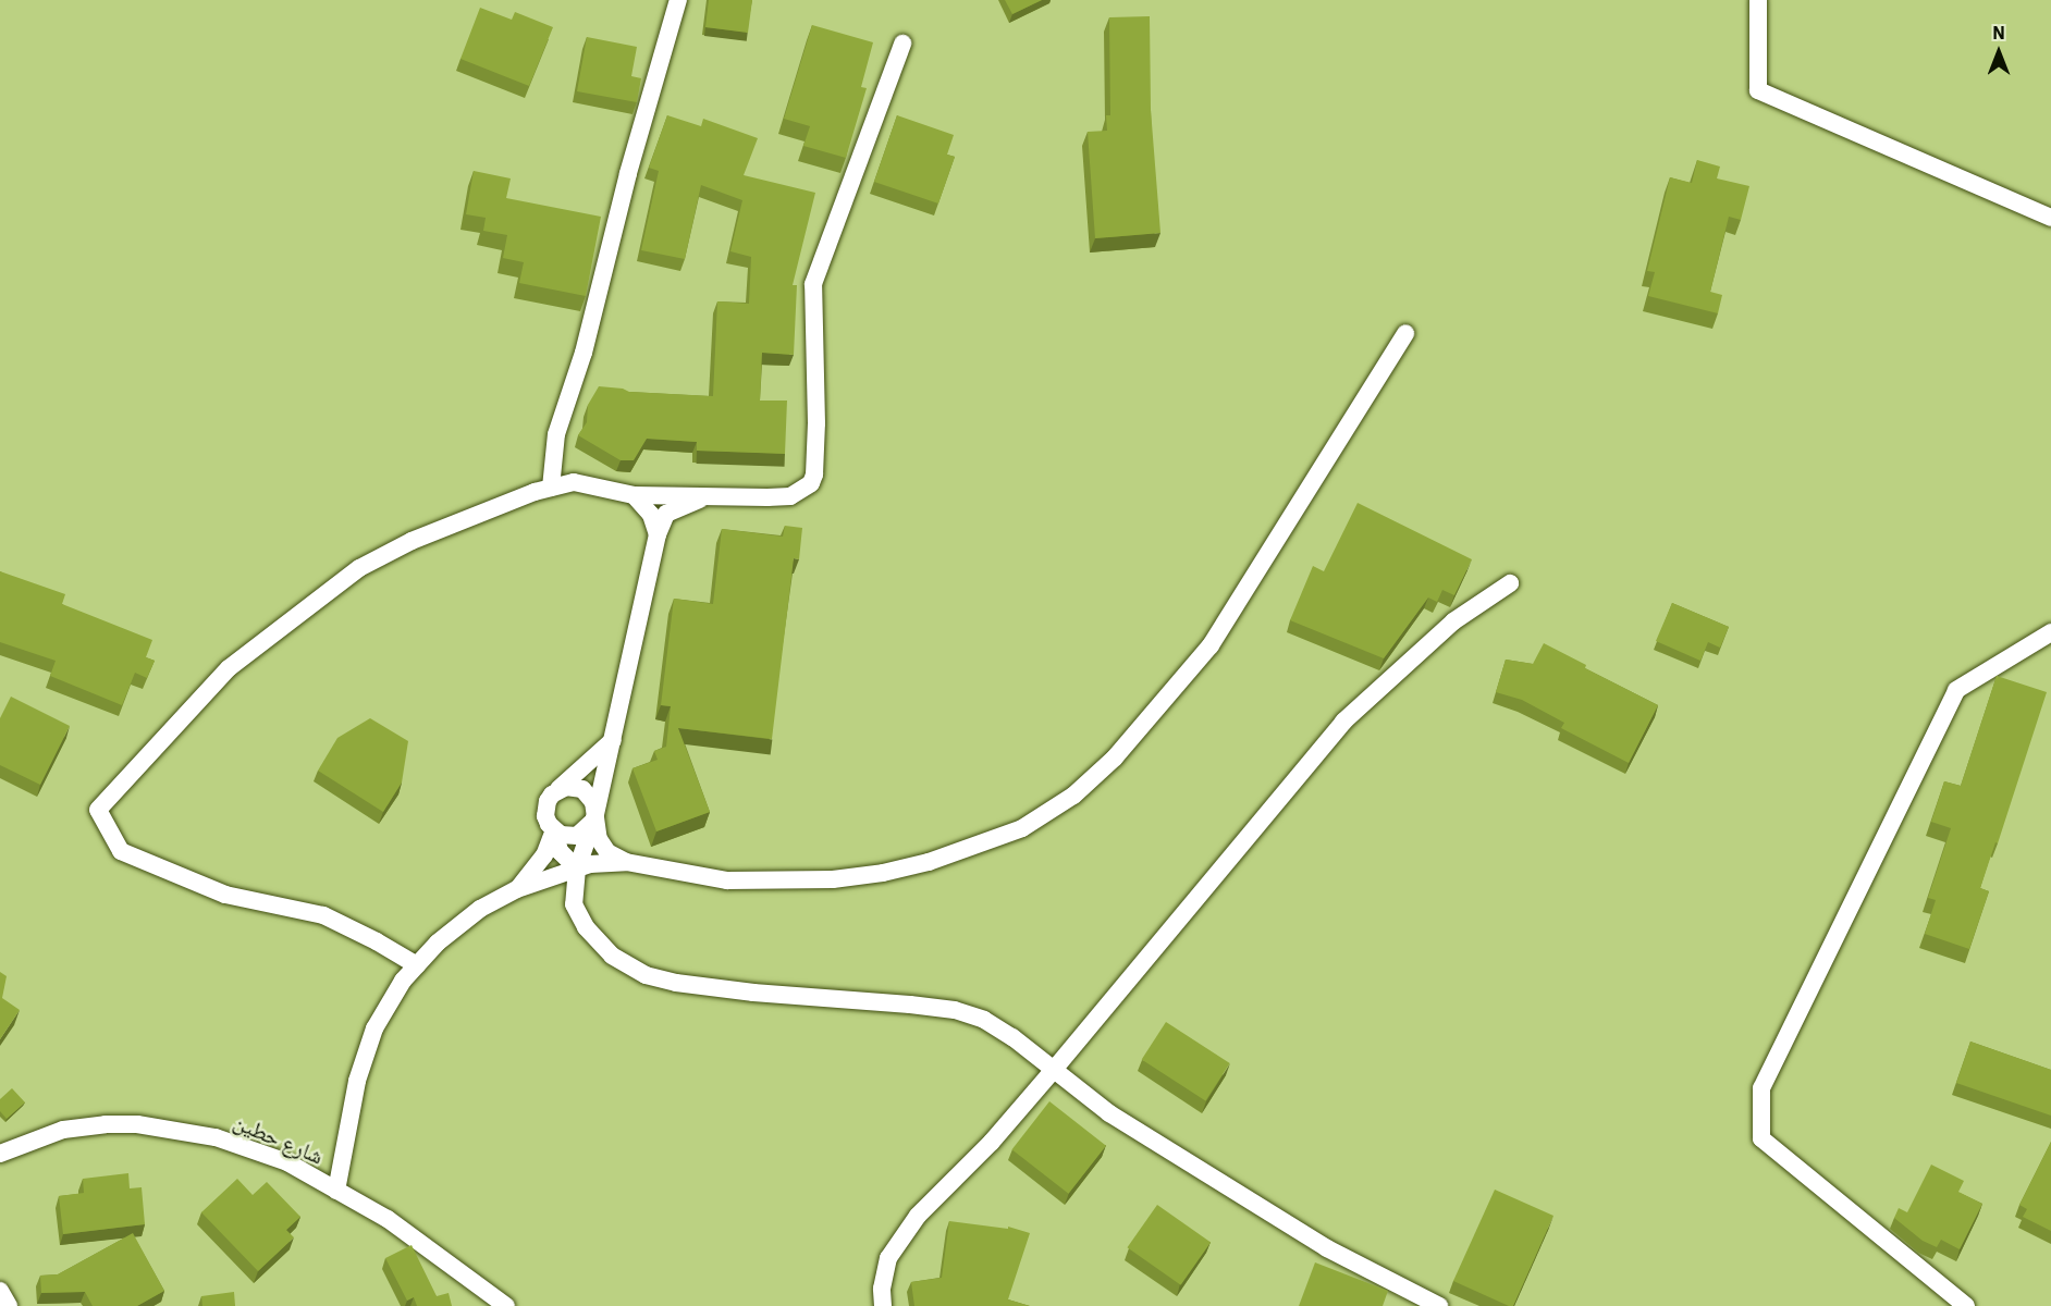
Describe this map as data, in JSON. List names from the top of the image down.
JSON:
{
  "streets": {
    "street": ["شارع حطين"]
  },
  "north": "top"
}
